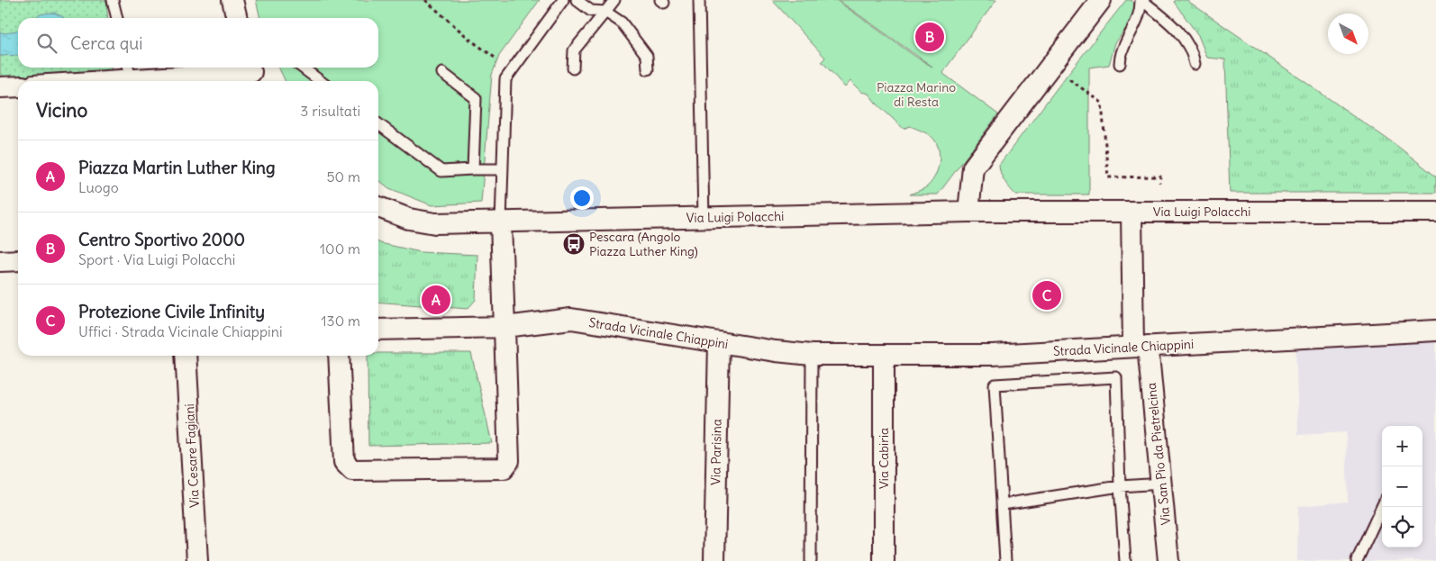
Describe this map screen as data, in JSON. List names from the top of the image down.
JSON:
{
  "streets": {
    "street": [
      "Via Luigi Polacchi",
      "Strada Vicinale Chiappini",
      "Via Parisina",
      "Via San Pio da Pietrelcina",
      "Via Cesare Fagiani",
      "Via Cabiria"
    ]
  },
  "crossings": [
    ["Via Luigi Polacchi", "Via San Pio da Pietrelcina"],
    ["Strada Vicinale Chiappini", "Via Parisina"],
    ["Strada Vicinale Chiappini", "Via San Pio da Pietrelcina"],
    ["Strada Vicinale Chiappini", "Via Cabiria"]
  ],
  "parks": ["Piazza Marino di Resta"],
  "places": {
    "bus stop": ["Pescara (Angolo Piazza Luther King)"]
  },
  "north": "bottom right",
  "page": {
    "search": "Cerca qui",
    "pins": ["B", "C", "A"],
    "heading": ["Vicino", "3 risultati"],
    "list": [
      {
        "mark": "A",
        "name": "Piazza Martin Luther King",
        "note": "Luogo",
        "value": "50 m"
      },
      {
        "mark": "B",
        "name": "Centro Sportivo 2000",
        "note": "Sport · Via Luigi Polacchi",
        "value": "100 m"
      },
      {
        "mark": "C",
        "name": "Protezione Civile Infinity",
        "note": "Uffici · Strada Vicinale Chiappini",
        "value": "130 m"
      }
    ],
    "map_buttons": ["+", "−"]
  }
}
